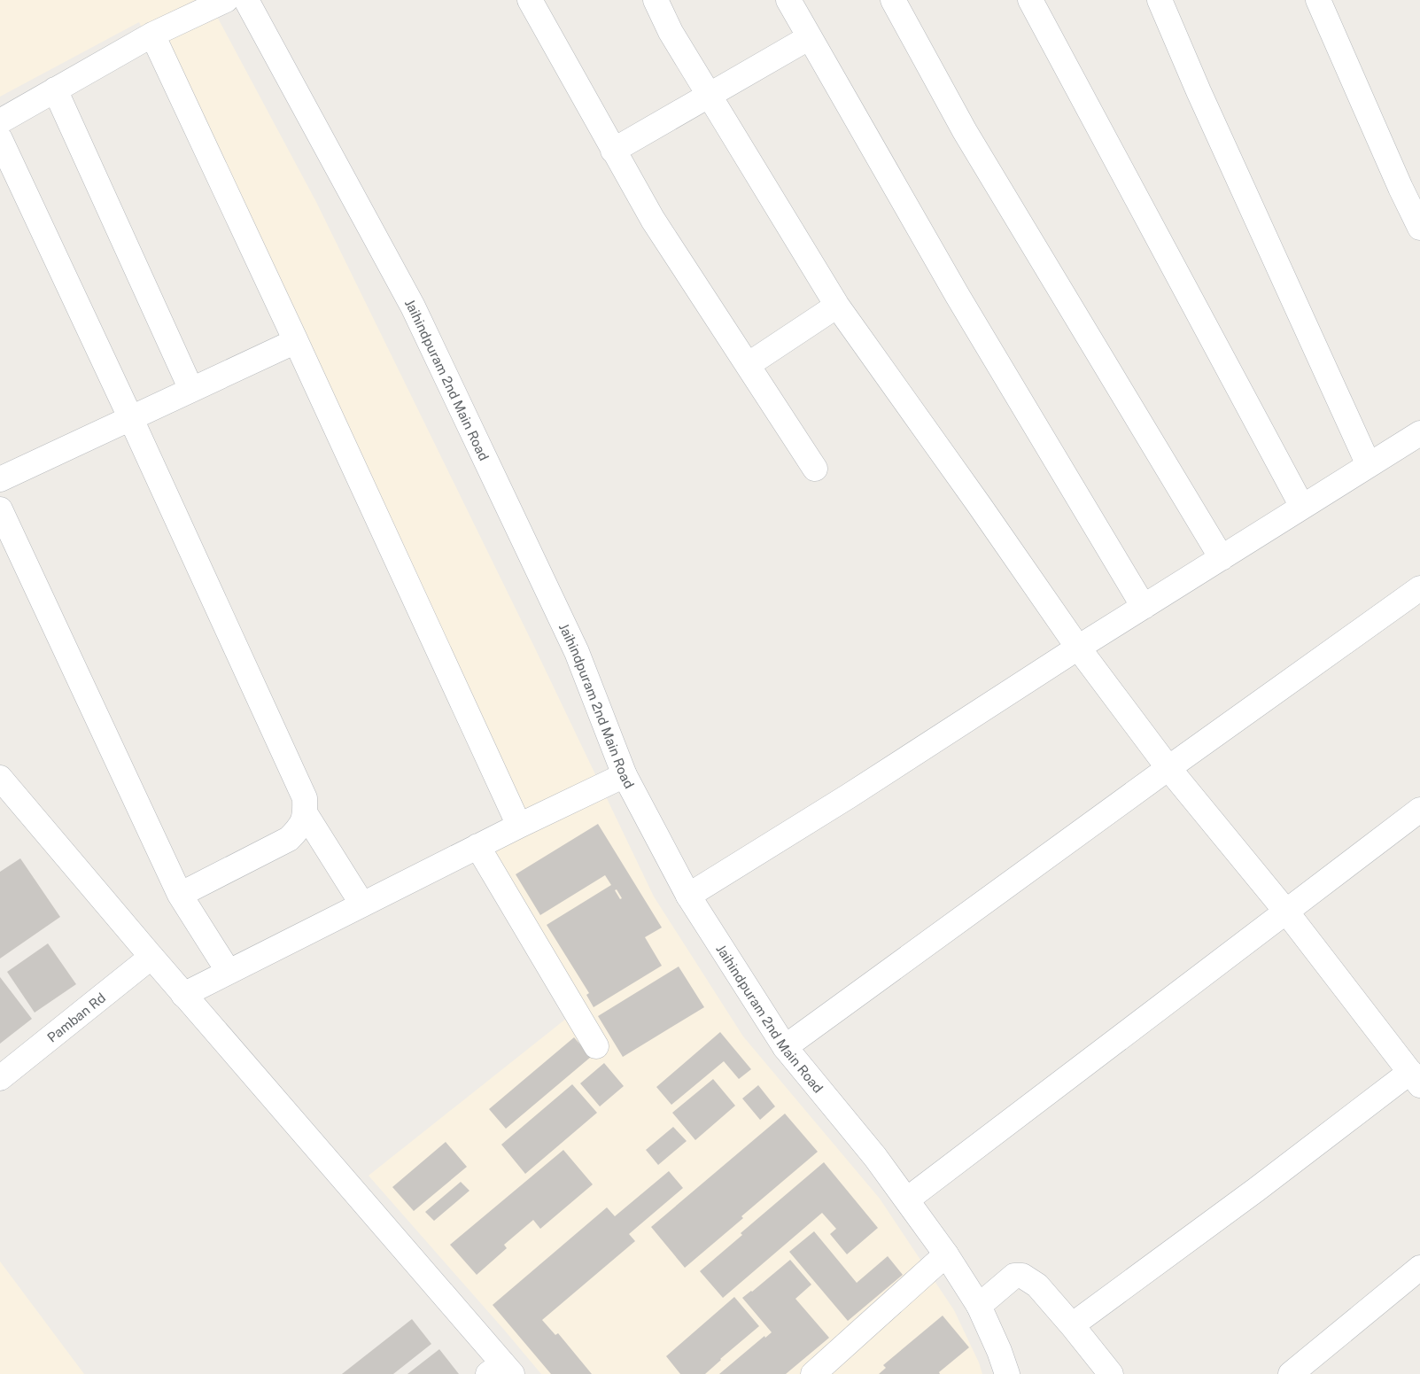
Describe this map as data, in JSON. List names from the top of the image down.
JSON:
{
  "streets": {
    "street": ["Jaihindpuram 2nd Main Road", "Pamban Rd"]
  }
}
